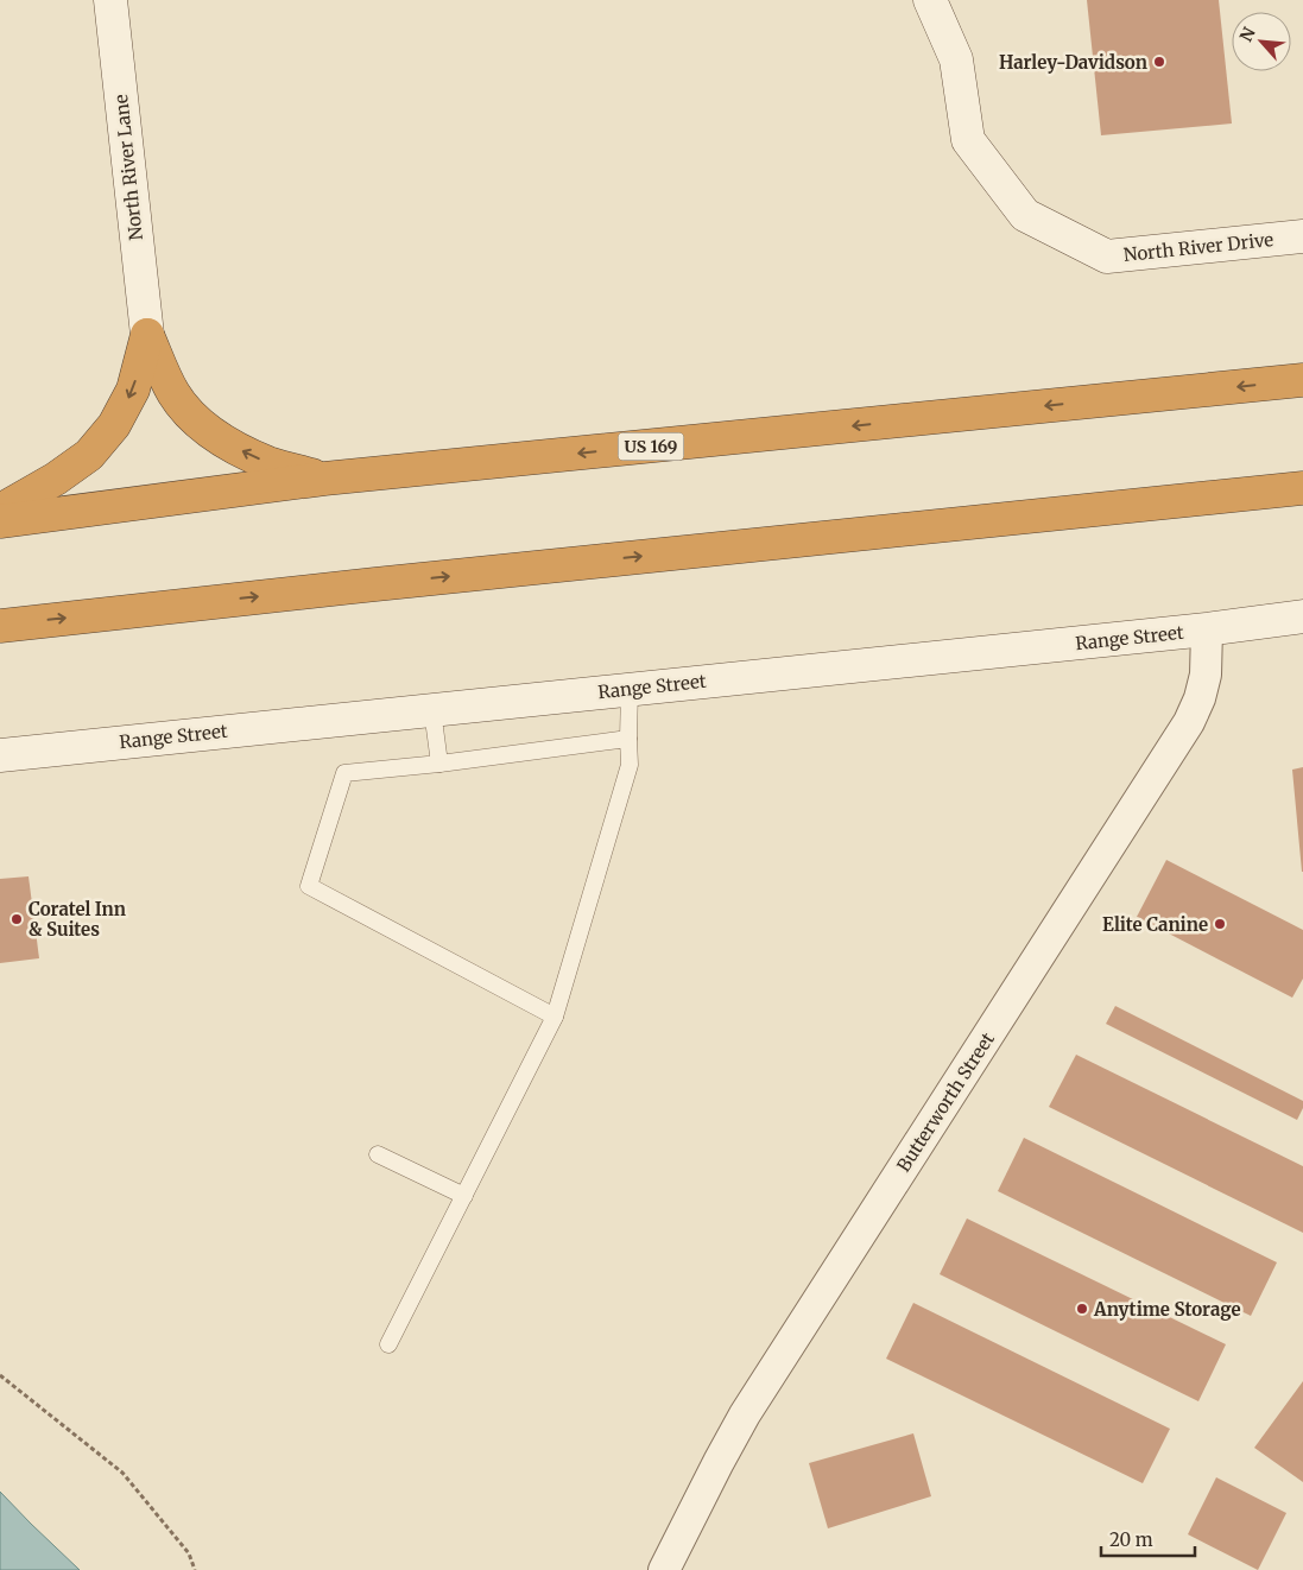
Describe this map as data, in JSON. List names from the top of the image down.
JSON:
{
  "streets": {
    "highway": ["US 169"],
    "street": [
      "North River Lane",
      "North River Drive",
      "Range Street",
      "Butterworth Street"
    ]
  },
  "crossings": [
    ["Range Street", "Butterworth Street"]
  ],
  "places": [
    "Harley-Davidson",
    "Coratel Inn & Suites",
    "Elite Canine",
    "Anytime Storage"
  ],
  "scale_bar": "20 m",
  "north": "top left"
}
